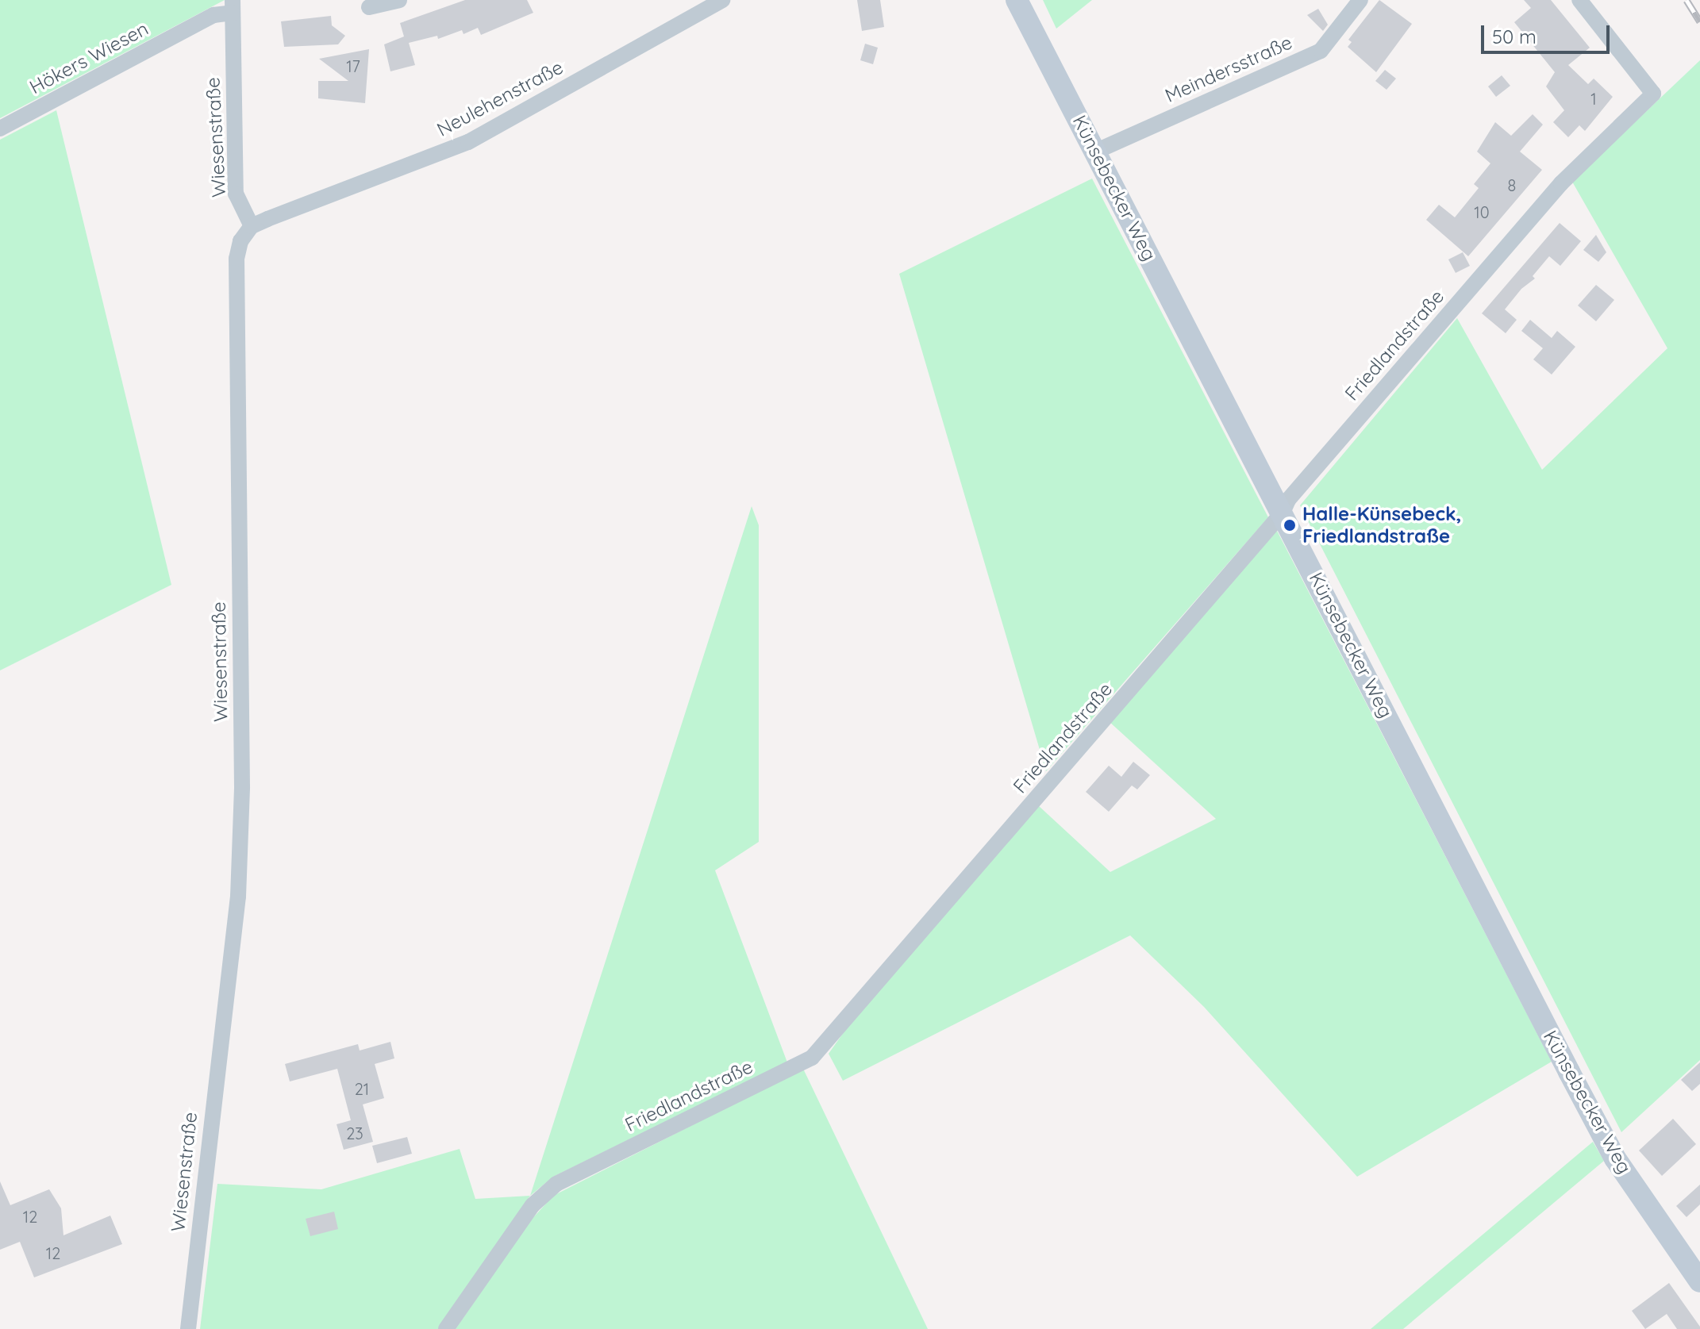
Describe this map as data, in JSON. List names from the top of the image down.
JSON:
{
  "streets": {
    "street": [
      "Hökers Wiesen",
      "Meindersstraße",
      "Neulehenstraße",
      "Wiesenstraße",
      "Künsebecker Weg",
      "Friedlandstraße"
    ]
  },
  "crossings": [
    ["Hökers Wiesen", "Wiesenstraße"],
    ["Meindersstraße", "Künsebecker Weg"],
    ["Neulehenstraße", "Wiesenstraße"],
    ["Künsebecker Weg", "Friedlandstraße"]
  ],
  "places": ["Halle-Künsebeck, Friedlandstraße"],
  "house_numbers": [
    "17",
    "1",
    "8",
    "10",
    "21",
    "23",
    "12",
    "12"
  ],
  "scale_bar": "50 m"
}
